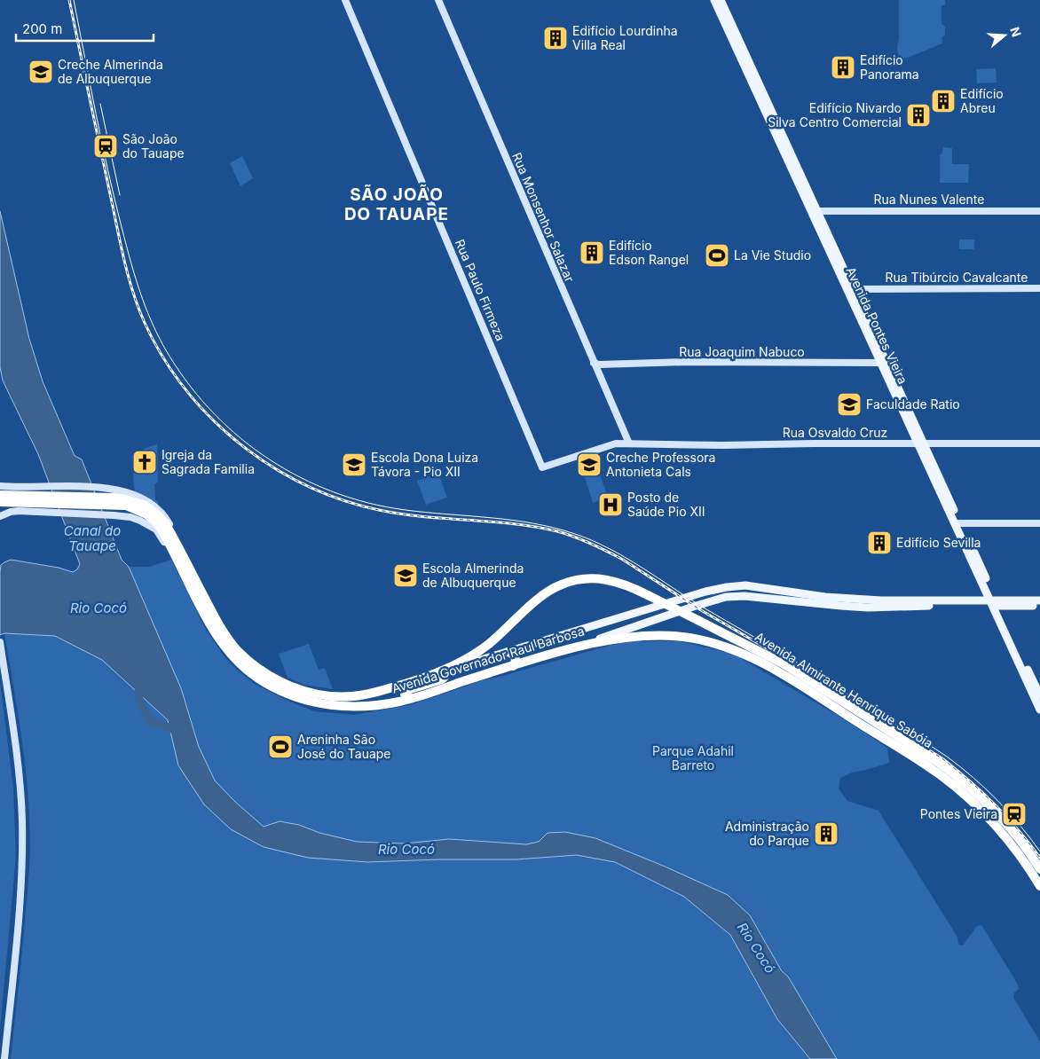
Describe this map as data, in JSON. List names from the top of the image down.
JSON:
{
  "streets": {
    "highway": ["Avenida Governador Raul Barbosa", "Avenida Almirante Henrique Sabóia"],
    "main road": ["Avenida Pontes Vieira"],
    "street": [
      "Rua Nunes Valente",
      "Rua Monsenhor Salazar",
      "Rua Tibúrcio Cavalcante",
      "Rua Paulo Firmeza",
      "Rua Joaquim Nabuco",
      "Rua Osvaldo Cruz"
    ]
  },
  "crossings": [
    ["Rua Nunes Valente", "Avenida Pontes Vieira"],
    ["Rua Monsenhor Salazar", "Rua Joaquim Nabuco"],
    ["Rua Monsenhor Salazar", "Rua Osvaldo Cruz"],
    ["Rua Tibúrcio Cavalcante", "Avenida Pontes Vieira"],
    ["Rua Paulo Firmeza", "Rua Osvaldo Cruz"],
    ["Avenida Pontes Vieira", "Rua Joaquim Nabuco"],
    ["Avenida Pontes Vieira", "Rua Osvaldo Cruz"],
    ["Avenida Governador Raul Barbosa", "Avenida Almirante Henrique Sabóia"]
  ],
  "districts": ["SÃO JOÃO DO TAUAPE"],
  "water": ["Canal do Tauape", "Rio Cocó"],
  "parks": ["Parque Adahil Barreto"],
  "places": {
    "building": [
      "Edifício Lourdinha Villa Real",
      "Edifício Panorama",
      "Edifício Abreu",
      "Edifício Nivardo Silva Centro Comercial",
      "Edifício Edson Rangel",
      "Edifício Sevilla",
      "Administração do Parque"
    ],
    "school or university": [
      "Creche Almerinda de Albuquerque",
      "Faculdade Ratio",
      "Escola Dona Luiza Távora - Pio XII",
      "Creche Professora Antonieta Cals",
      "Escola Almerinda de Albuquerque"
    ],
    "station": ["São João do Tauape", "Pontes Vieira"],
    "sports": ["La Vie Studio", "Areninha São José do Tauape"],
    "church": ["Igreja da Sagrada Familia"],
    "hospital": ["Posto de Saúde Pio XII"]
  },
  "scale_bar": "200 m",
  "north": "right"
}
